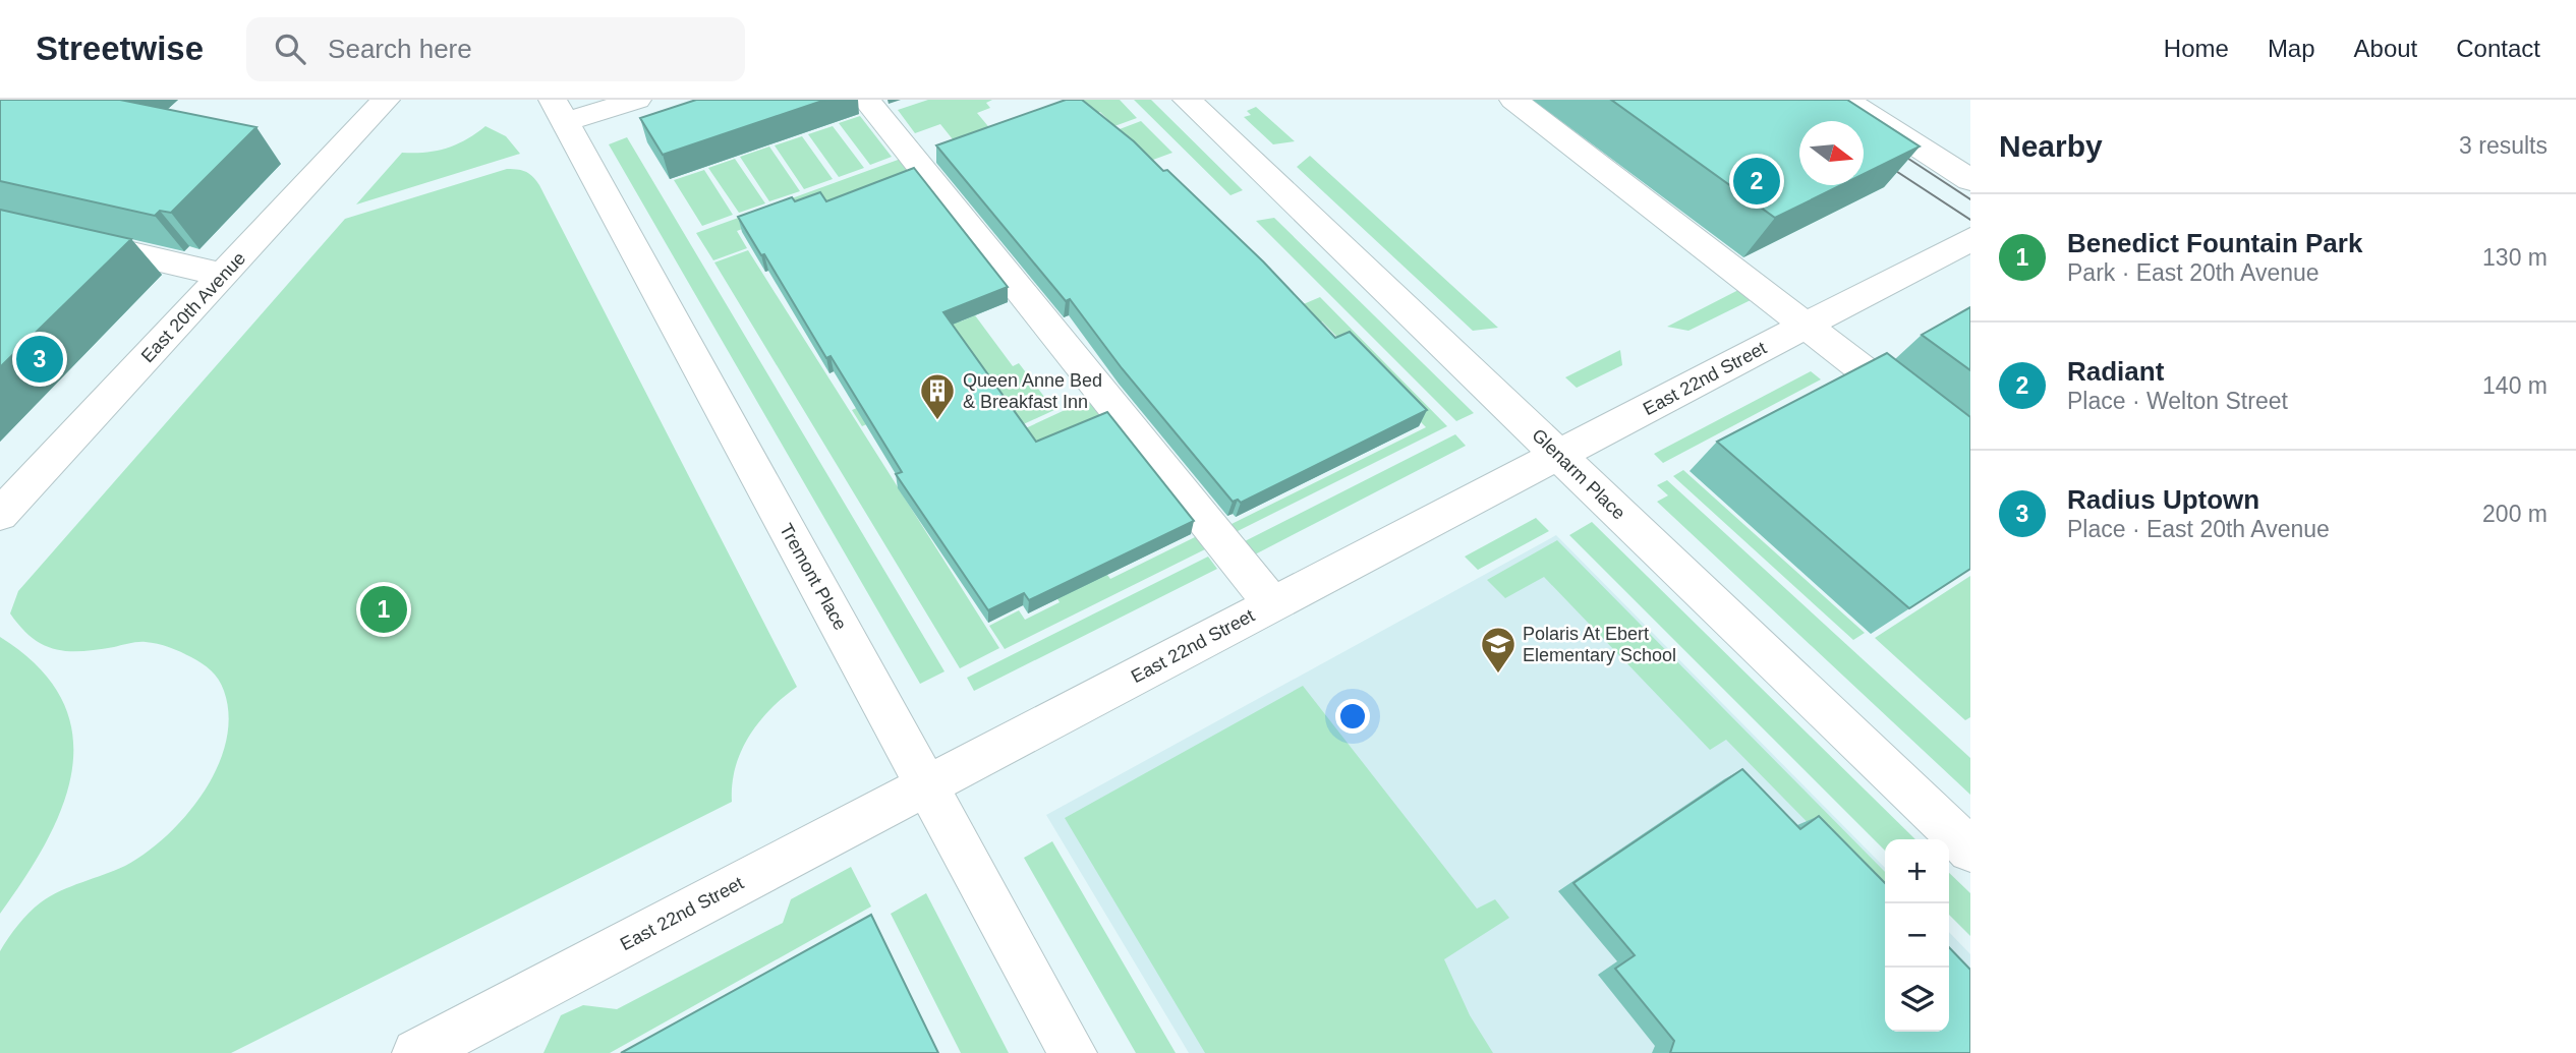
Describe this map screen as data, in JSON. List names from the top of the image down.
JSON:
{
  "streets": {
    "street": [
      "East 20th Avenue",
      "East 22nd Street",
      "Glenarm Place",
      "Tremont Place"
    ]
  },
  "crossings": [
    ["East 22nd Street", "Glenarm Place"],
    ["East 22nd Street", "Tremont Place"]
  ],
  "places": {
    "building": ["Queen Anne Bed & Breakfast Inn"],
    "school or university": ["Polaris At Ebert Elementary School"]
  },
  "north": "right",
  "page": {
    "header": "Streetwise",
    "search": "Search here",
    "nav": [
      "Home",
      "Map",
      "About",
      "Contact"
    ],
    "heading": ["Nearby", "3 results"],
    "pins": ["2", "3", "1"],
    "list": [
      {
        "mark": "1",
        "name": "Benedict Fountain Park",
        "note": "Park · East 20th Avenue",
        "value": "130 m"
      },
      {
        "mark": "2",
        "name": "Radiant",
        "note": "Place · Welton Street",
        "value": "140 m"
      },
      {
        "mark": "3",
        "name": "Radius Uptown",
        "note": "Place · East 20th Avenue",
        "value": "200 m"
      }
    ],
    "map_buttons": ["+", "−"]
  }
}
